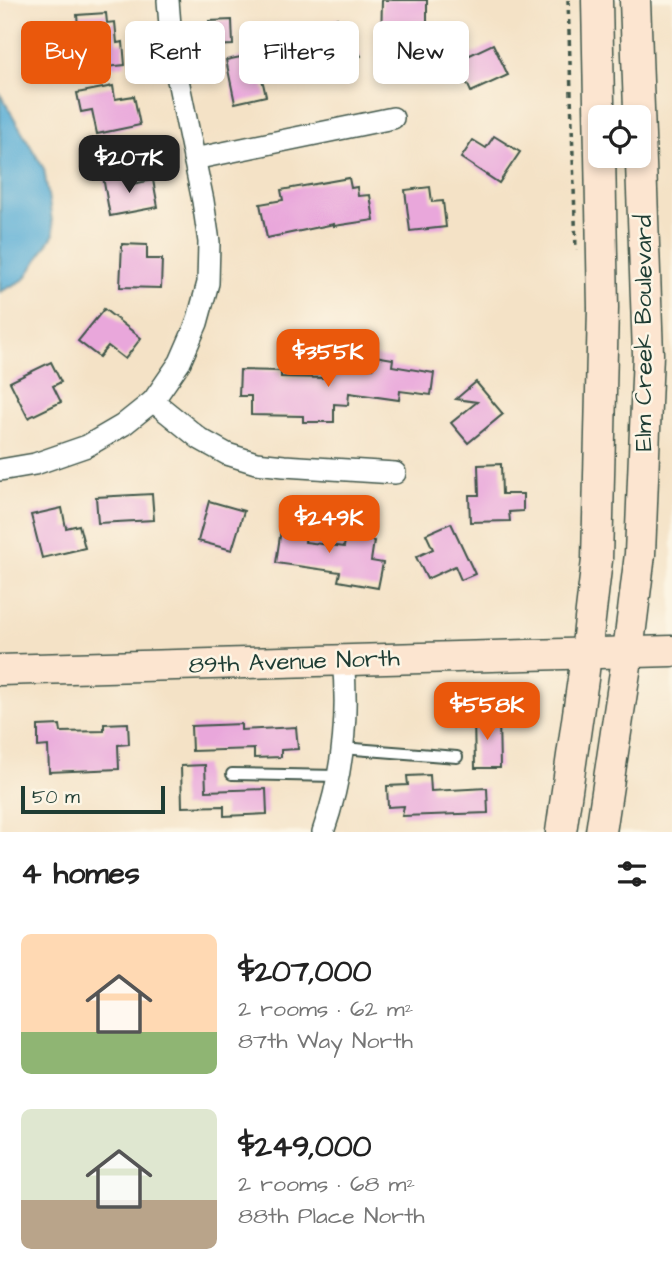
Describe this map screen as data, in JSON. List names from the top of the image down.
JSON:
{
  "streets": {
    "main road": ["Elm Creek Boulevard", "89th Avenue North"]
  },
  "crossings": [
    ["Elm Creek Boulevard", "89th Avenue North"]
  ],
  "scale_bar": "50 m",
  "page": {
    "chip": [
      "Buy",
      "Rent",
      "Filters",
      "New"
    ],
    "price": [
      "$207K",
      "$355K",
      "$249K",
      "$558K"
    ],
    "scale": "50 m",
    "heading": "4 homes",
    "list": [
      {
        "name": "$207,000",
        "note": "2 rooms · 62 m² · 87th Way North"
      },
      {
        "name": "$249,000",
        "note": "2 rooms · 68 m² · 88th Place North"
      }
    ]
  }
}
